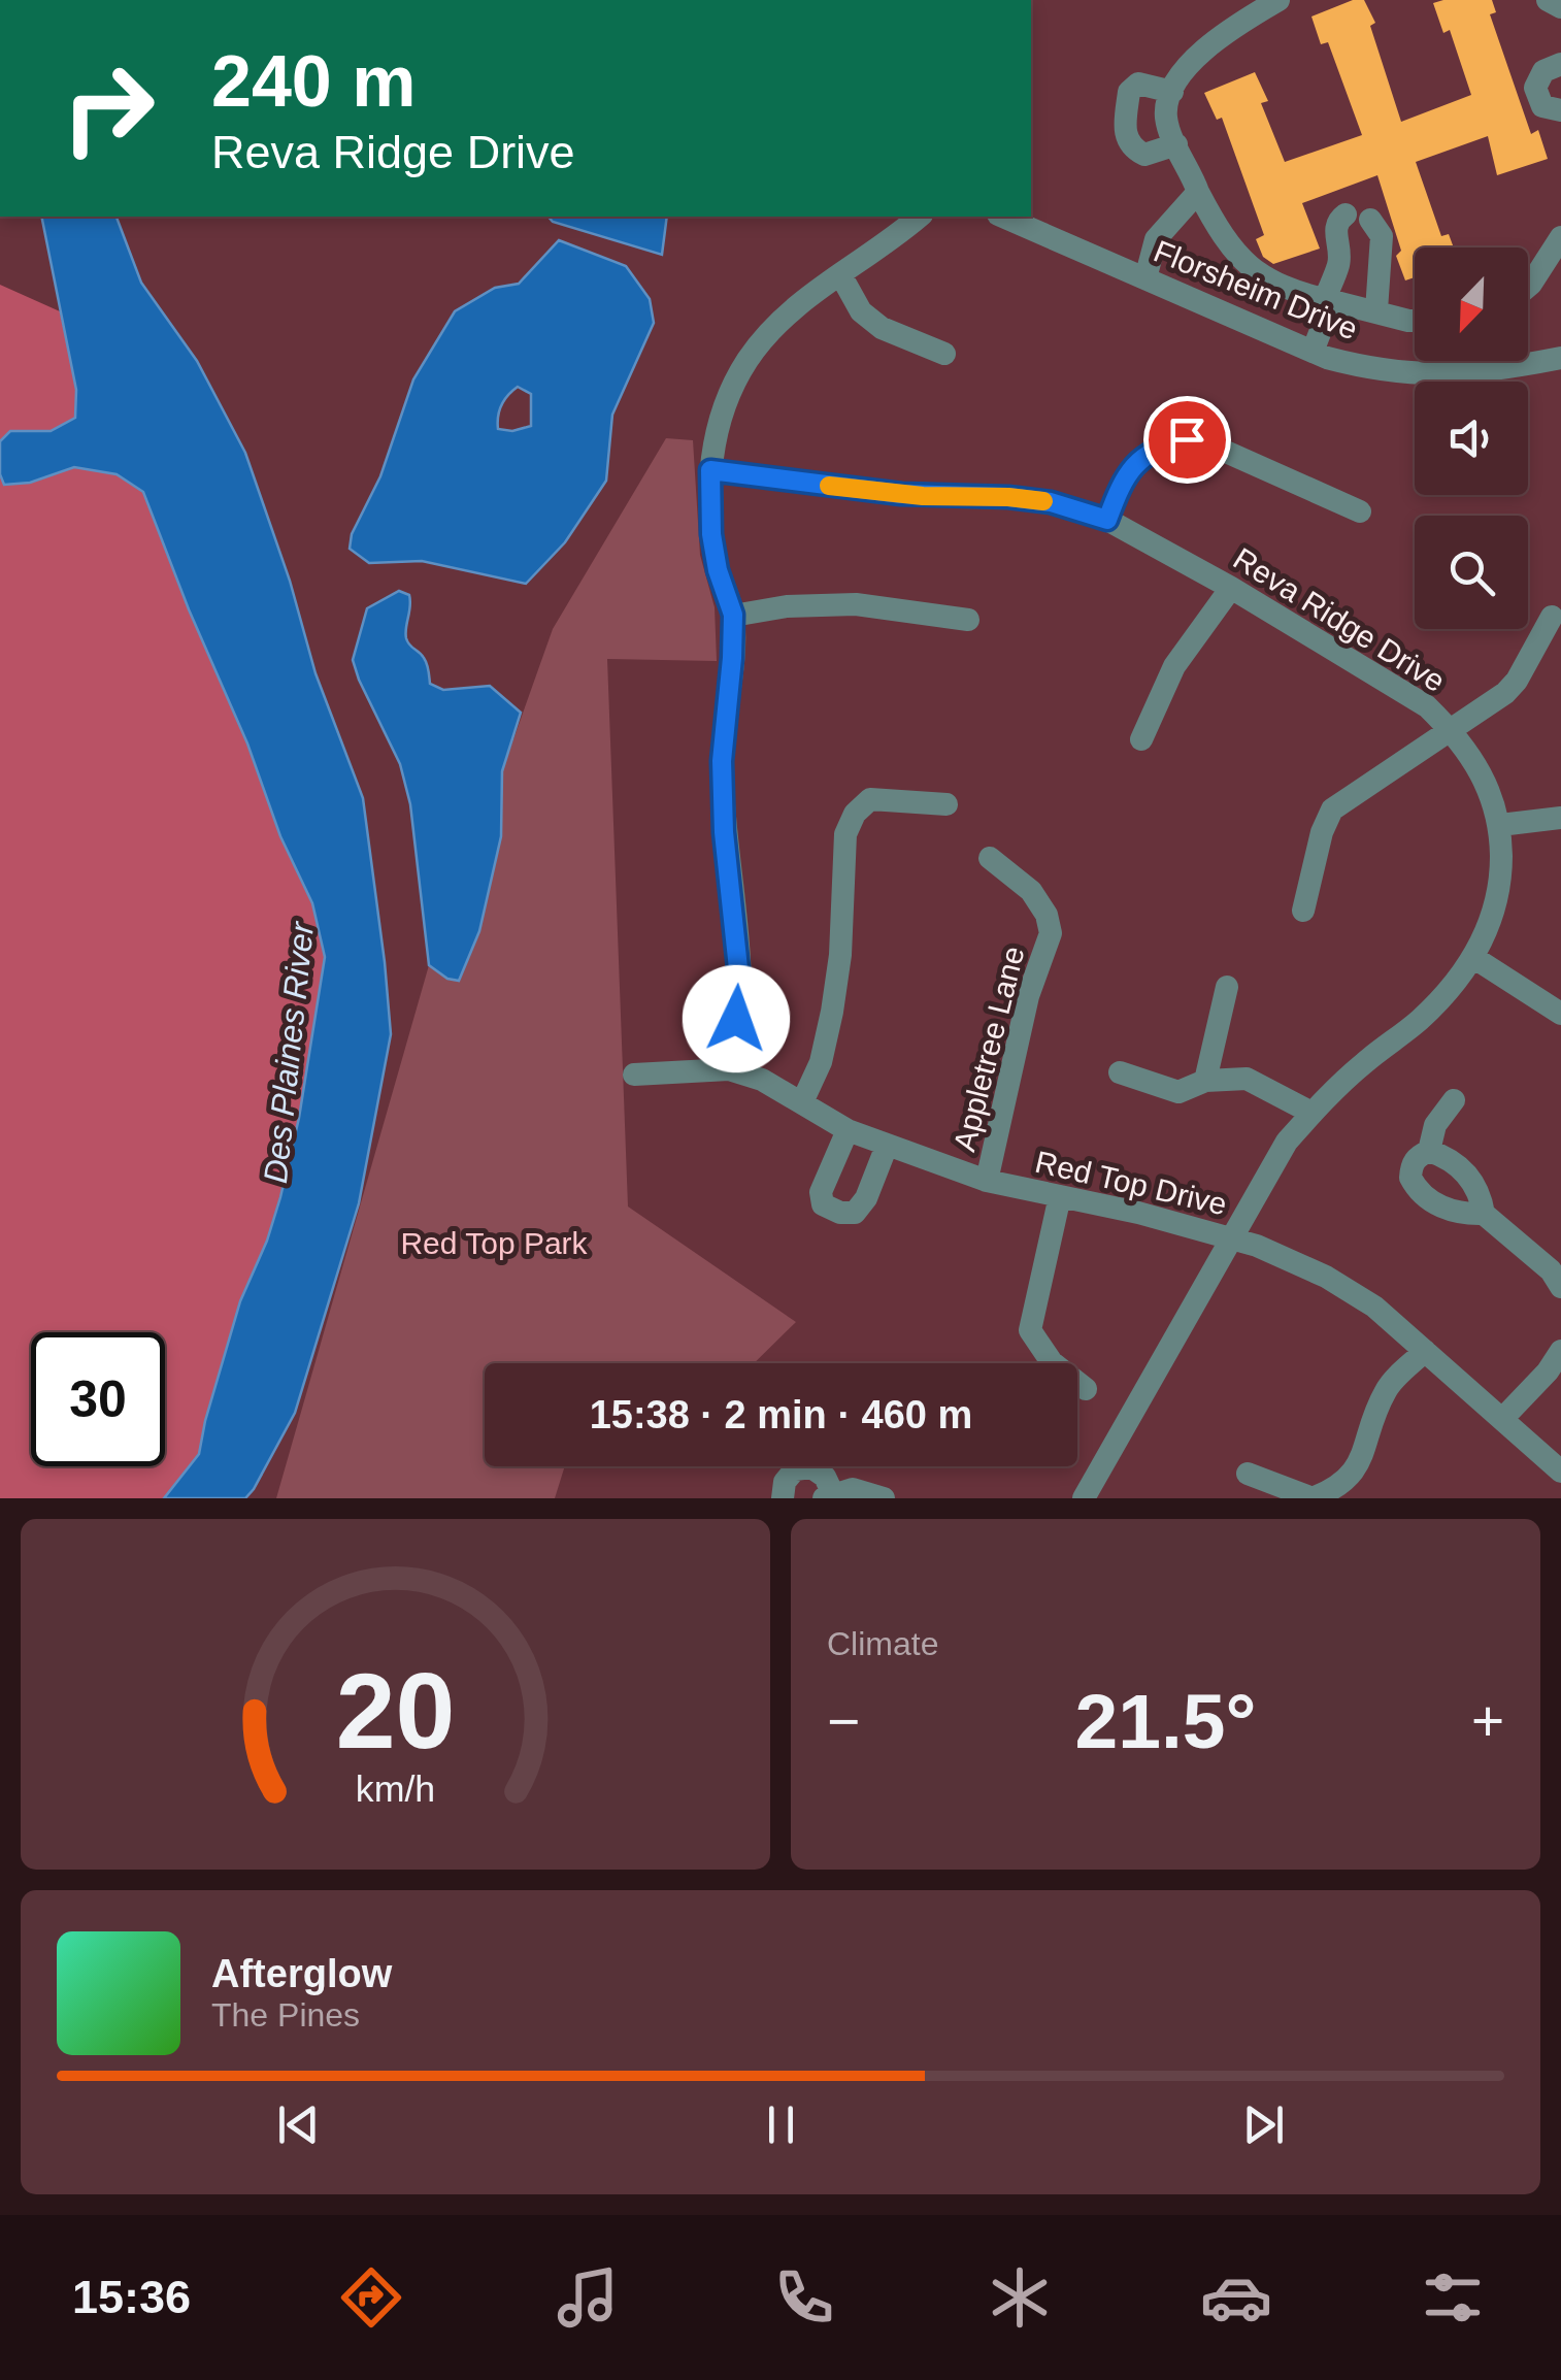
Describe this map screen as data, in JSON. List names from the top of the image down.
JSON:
{
  "streets": {
    "street": [
      "Florsheim Drive",
      "Reva Ridge Drive",
      "Appletree Lane",
      "Red Top Drive"
    ]
  },
  "crossings": [
    ["Reva Ridge Drive", "Red Top Drive"],
    ["Appletree Lane", "Red Top Drive"]
  ],
  "water": ["Des Plaines River"],
  "parks": ["Red Top Park"],
  "north": "bottom left",
  "page": {
    "turn": ["240 m", "Reva Ridge Drive"],
    "limit": "30",
    "trip": "15:38 · 2 min · 460 m",
    "tile": "Climate",
    "heat": ["−", "21.5°", "+"],
    "song": ["Afterglow", "The Pines"],
    "tabs": "15:36",
    "gauge": ["20", "km/h"]
  }
}
